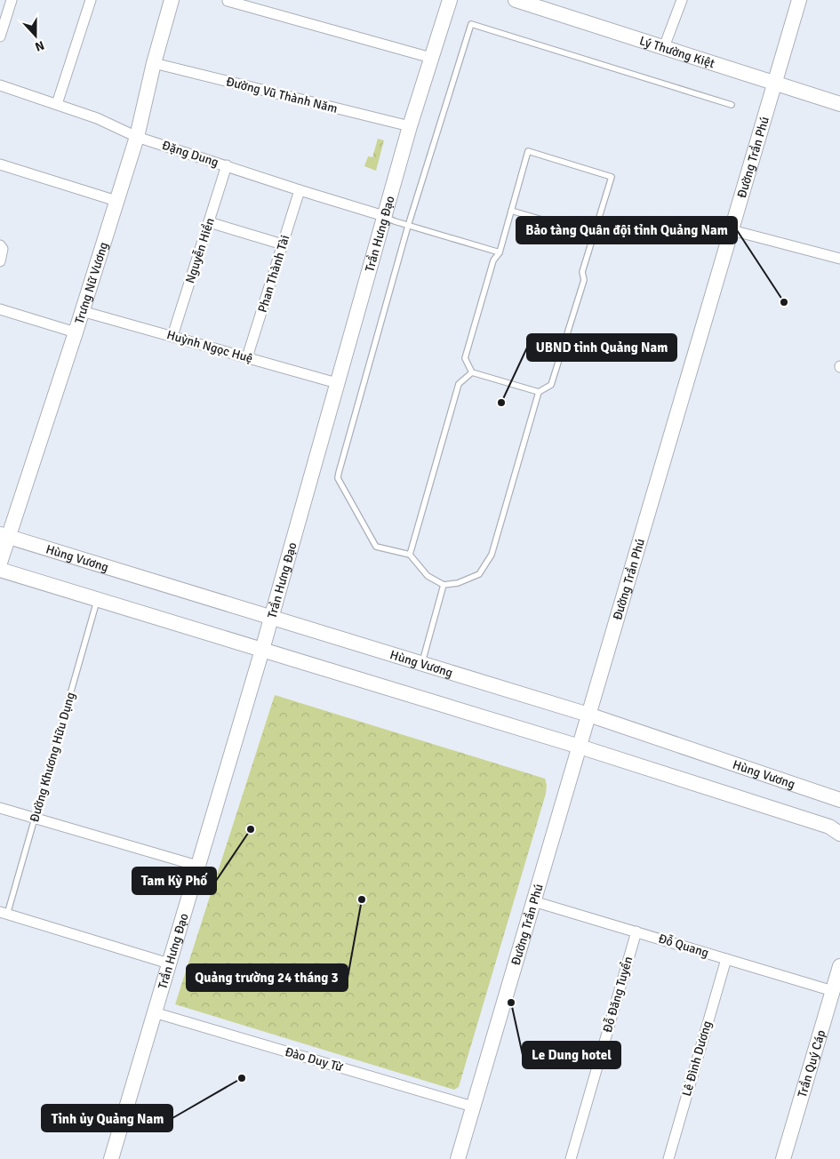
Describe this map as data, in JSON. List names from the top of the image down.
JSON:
{
  "streets": {
    "main road": [
      "Lý Thường Kiệt",
      "Đường Trần Phú",
      "Trần Hưng Đạo",
      "Trưng Nữ Vương",
      "Hùng Vương",
      "Trần Quý Cáp"
    ],
    "street": [
      "Đường Vũ Thành Năm",
      "Đặng Dung",
      "Nguyễn Hiền",
      "Phan Thành Tài",
      "Huỳnh Ngọc Huệ",
      "Đỗ Quang",
      "Đỗ Đăng Tuyển",
      "Lê Đình Dương",
      "Đào Duy Từ"
    ],
    "lane": ["Đường Khương Hữu Dụng"]
  },
  "crossings": [
    ["Lý Thường Kiệt", "Đường Trần Phú"],
    ["Đường Vũ Thành Năm", "Trần Hưng Đạo"],
    ["Đường Vũ Thành Năm", "Trưng Nữ Vương"],
    ["Đặng Dung", "Trần Hưng Đạo"],
    ["Đặng Dung", "Nguyễn Hiền"],
    ["Đặng Dung", "Phan Thành Tài"],
    ["Đặng Dung", "Trưng Nữ Vương"],
    ["Đường Trần Phú", "Hùng Vương"],
    ["Đường Trần Phú", "Đỗ Quang"],
    ["Đường Trần Phú", "Đào Duy Từ"],
    ["Trần Hưng Đạo", "Huỳnh Ngọc Huệ"],
    ["Trần Hưng Đạo", "Hùng Vương"],
    ["Trần Hưng Đạo", "Đào Duy Từ"],
    ["Nguyễn Hiền", "Huỳnh Ngọc Huệ"],
    ["Phan Thành Tài", "Huỳnh Ngọc Huệ"],
    ["Trưng Nữ Vương", "Huỳnh Ngọc Huệ"],
    ["Trưng Nữ Vương", "Hùng Vương"],
    ["Đỗ Quang", "Đỗ Đăng Tuyển"],
    ["Đỗ Quang", "Lê Đình Dương"],
    ["Đỗ Quang", "Trần Quý Cáp"]
  ],
  "places": [
    "Bảo tàng Quân đội tỉnh Quảng Nam",
    "UBND tỉnh Quảng Nam",
    "Tam Kỳ Phố",
    "Quảng trường 24 tháng 3",
    "Le Dung hotel",
    "Tỉnh ủy Quảng Nam"
  ],
  "north": "bottom"
}
